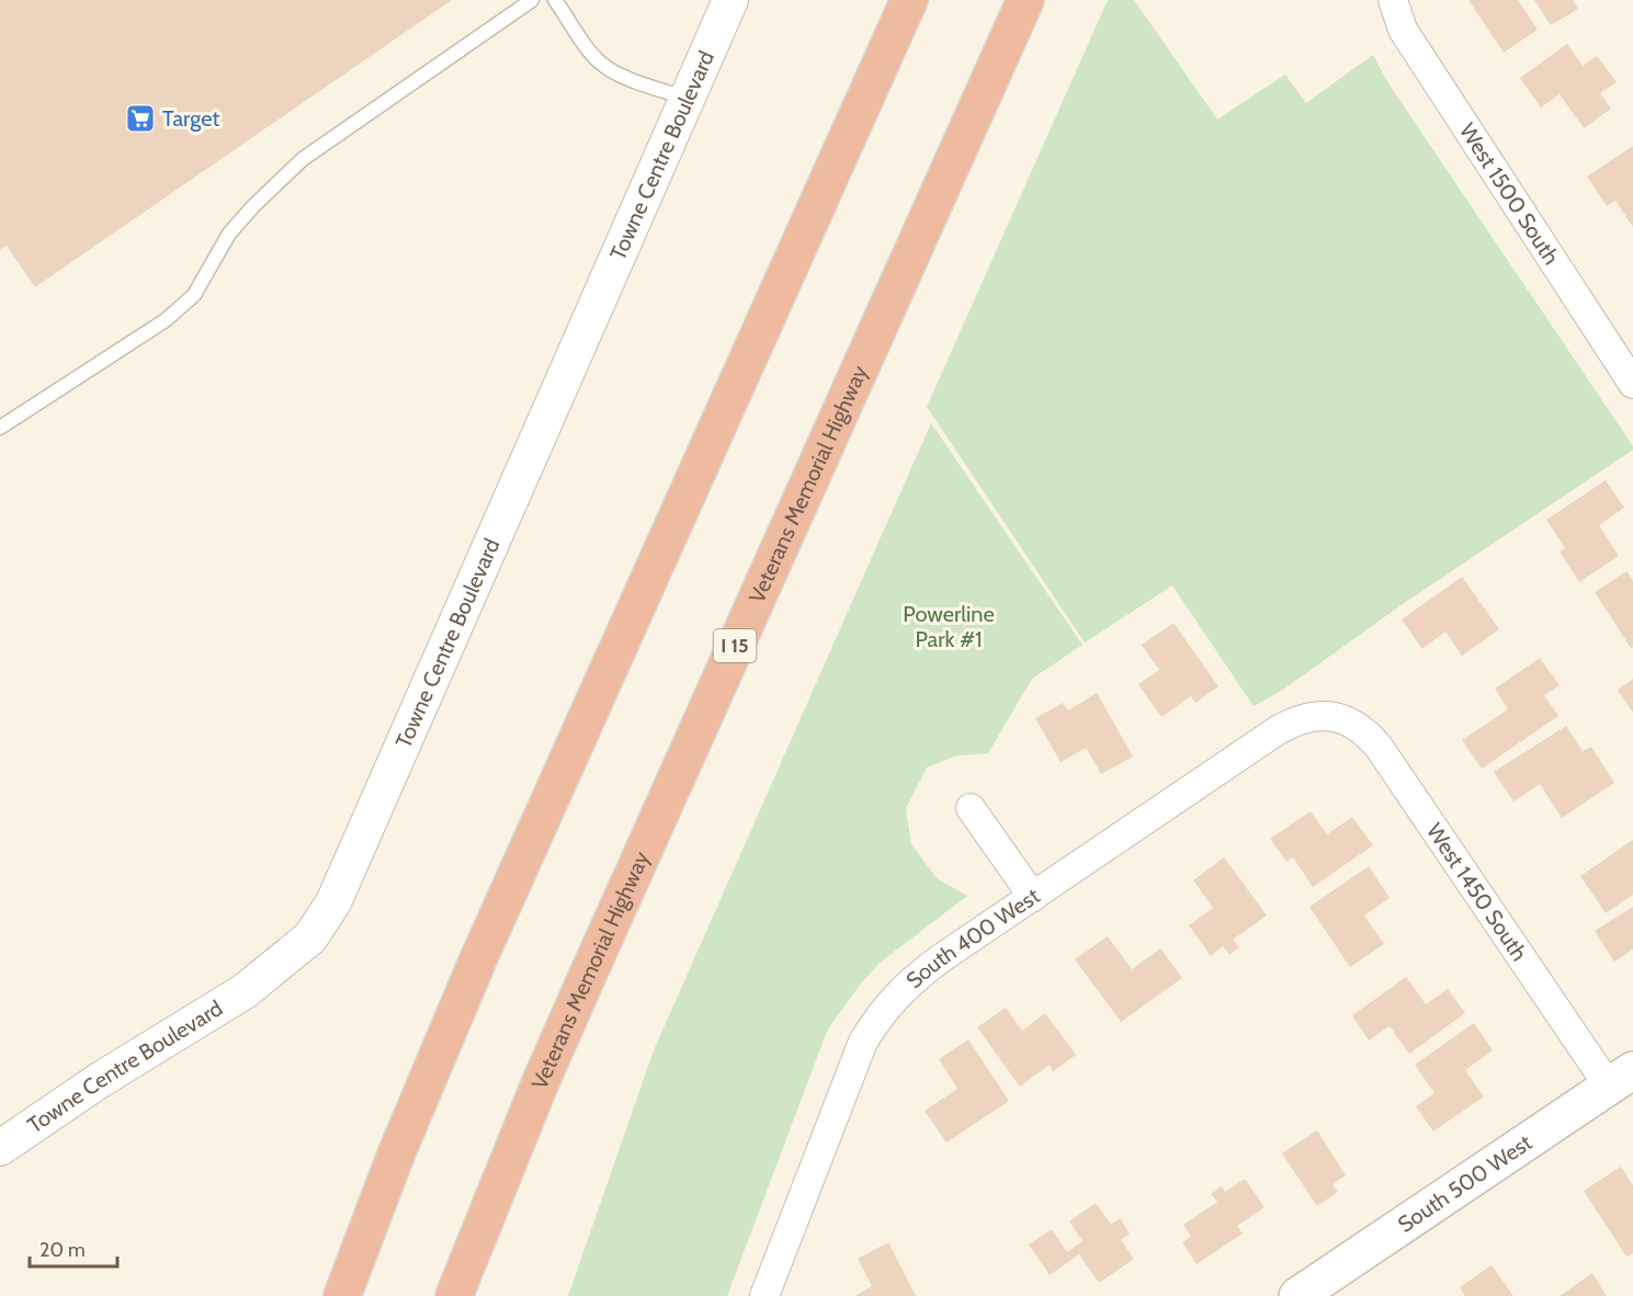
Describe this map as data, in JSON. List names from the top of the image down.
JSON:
{
  "streets": {
    "highway": ["Veterans Memorial Highway", "I 15"],
    "main road": ["South 500 West"],
    "street": [
      "Towne Centre Boulevard",
      "West 1500 South",
      "West 1450 South",
      "South 400 West"
    ]
  },
  "crossings": [
    ["West 1450 South", "South 400 West"],
    ["West 1450 South", "South 500 West"]
  ],
  "parks": ["Powerline Park #1"],
  "places": {
    "supermarket": ["Target"]
  },
  "scale_bar": "20 m"
}
